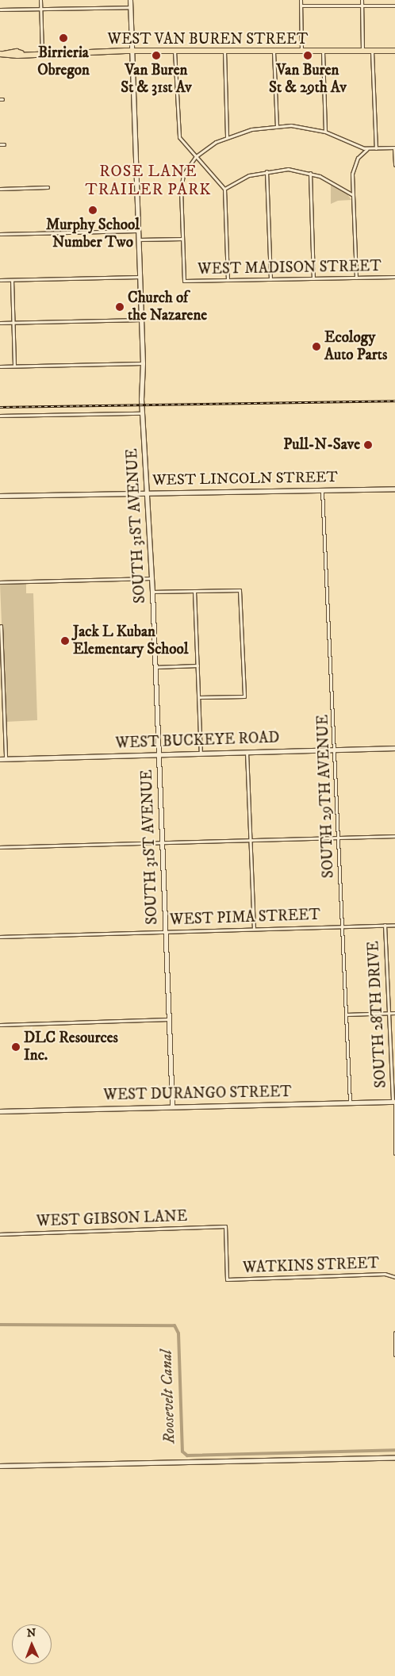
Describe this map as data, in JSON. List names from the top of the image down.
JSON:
{
  "streets": {
    "main road": ["WEST VAN BUREN STREET"],
    "street": [
      "WEST MADISON STREET",
      "WEST LINCOLN STREET",
      "SOUTH 31ST AVENUE",
      "WEST BUCKEYE ROAD",
      "SOUTH 29TH AVENUE",
      "WEST PIMA STREET",
      "SOUTH 28TH DRIVE",
      "WEST DURANGO STREET",
      "WEST GIBSON LANE",
      "WATKINS STREET"
    ]
  },
  "crossings": [
    ["WEST VAN BUREN STREET", "SOUTH 31ST AVENUE"],
    ["WEST LINCOLN STREET", "SOUTH 31ST AVENUE"],
    ["WEST LINCOLN STREET", "SOUTH 29TH AVENUE"],
    ["SOUTH 31ST AVENUE", "WEST BUCKEYE ROAD"],
    ["SOUTH 31ST AVENUE", "WEST PIMA STREET"],
    ["SOUTH 31ST AVENUE", "WEST DURANGO STREET"],
    ["WEST BUCKEYE ROAD", "SOUTH 29TH AVENUE"],
    ["SOUTH 29TH AVENUE", "WEST PIMA STREET"],
    ["SOUTH 29TH AVENUE", "WEST DURANGO STREET"],
    ["WEST PIMA STREET", "SOUTH 28TH DRIVE"],
    ["SOUTH 28TH DRIVE", "WEST DURANGO STREET"],
    ["WEST GIBSON LANE", "WATKINS STREET"]
  ],
  "districts": ["ROSE LANE TRAILER PARK"],
  "water": ["Roosevelt Canal"],
  "places": [
    "Birrieria Obregon",
    "Van Buren St & 31st Av",
    "Van Buren St & 29th Av",
    "Murphy School Number Two",
    "Church of the Nazarene",
    "Ecology Auto Parts",
    "Pull-N-Save",
    "Jack L Kuban Elementary School",
    "DLC Resources Inc."
  ],
  "north": "top"
}
